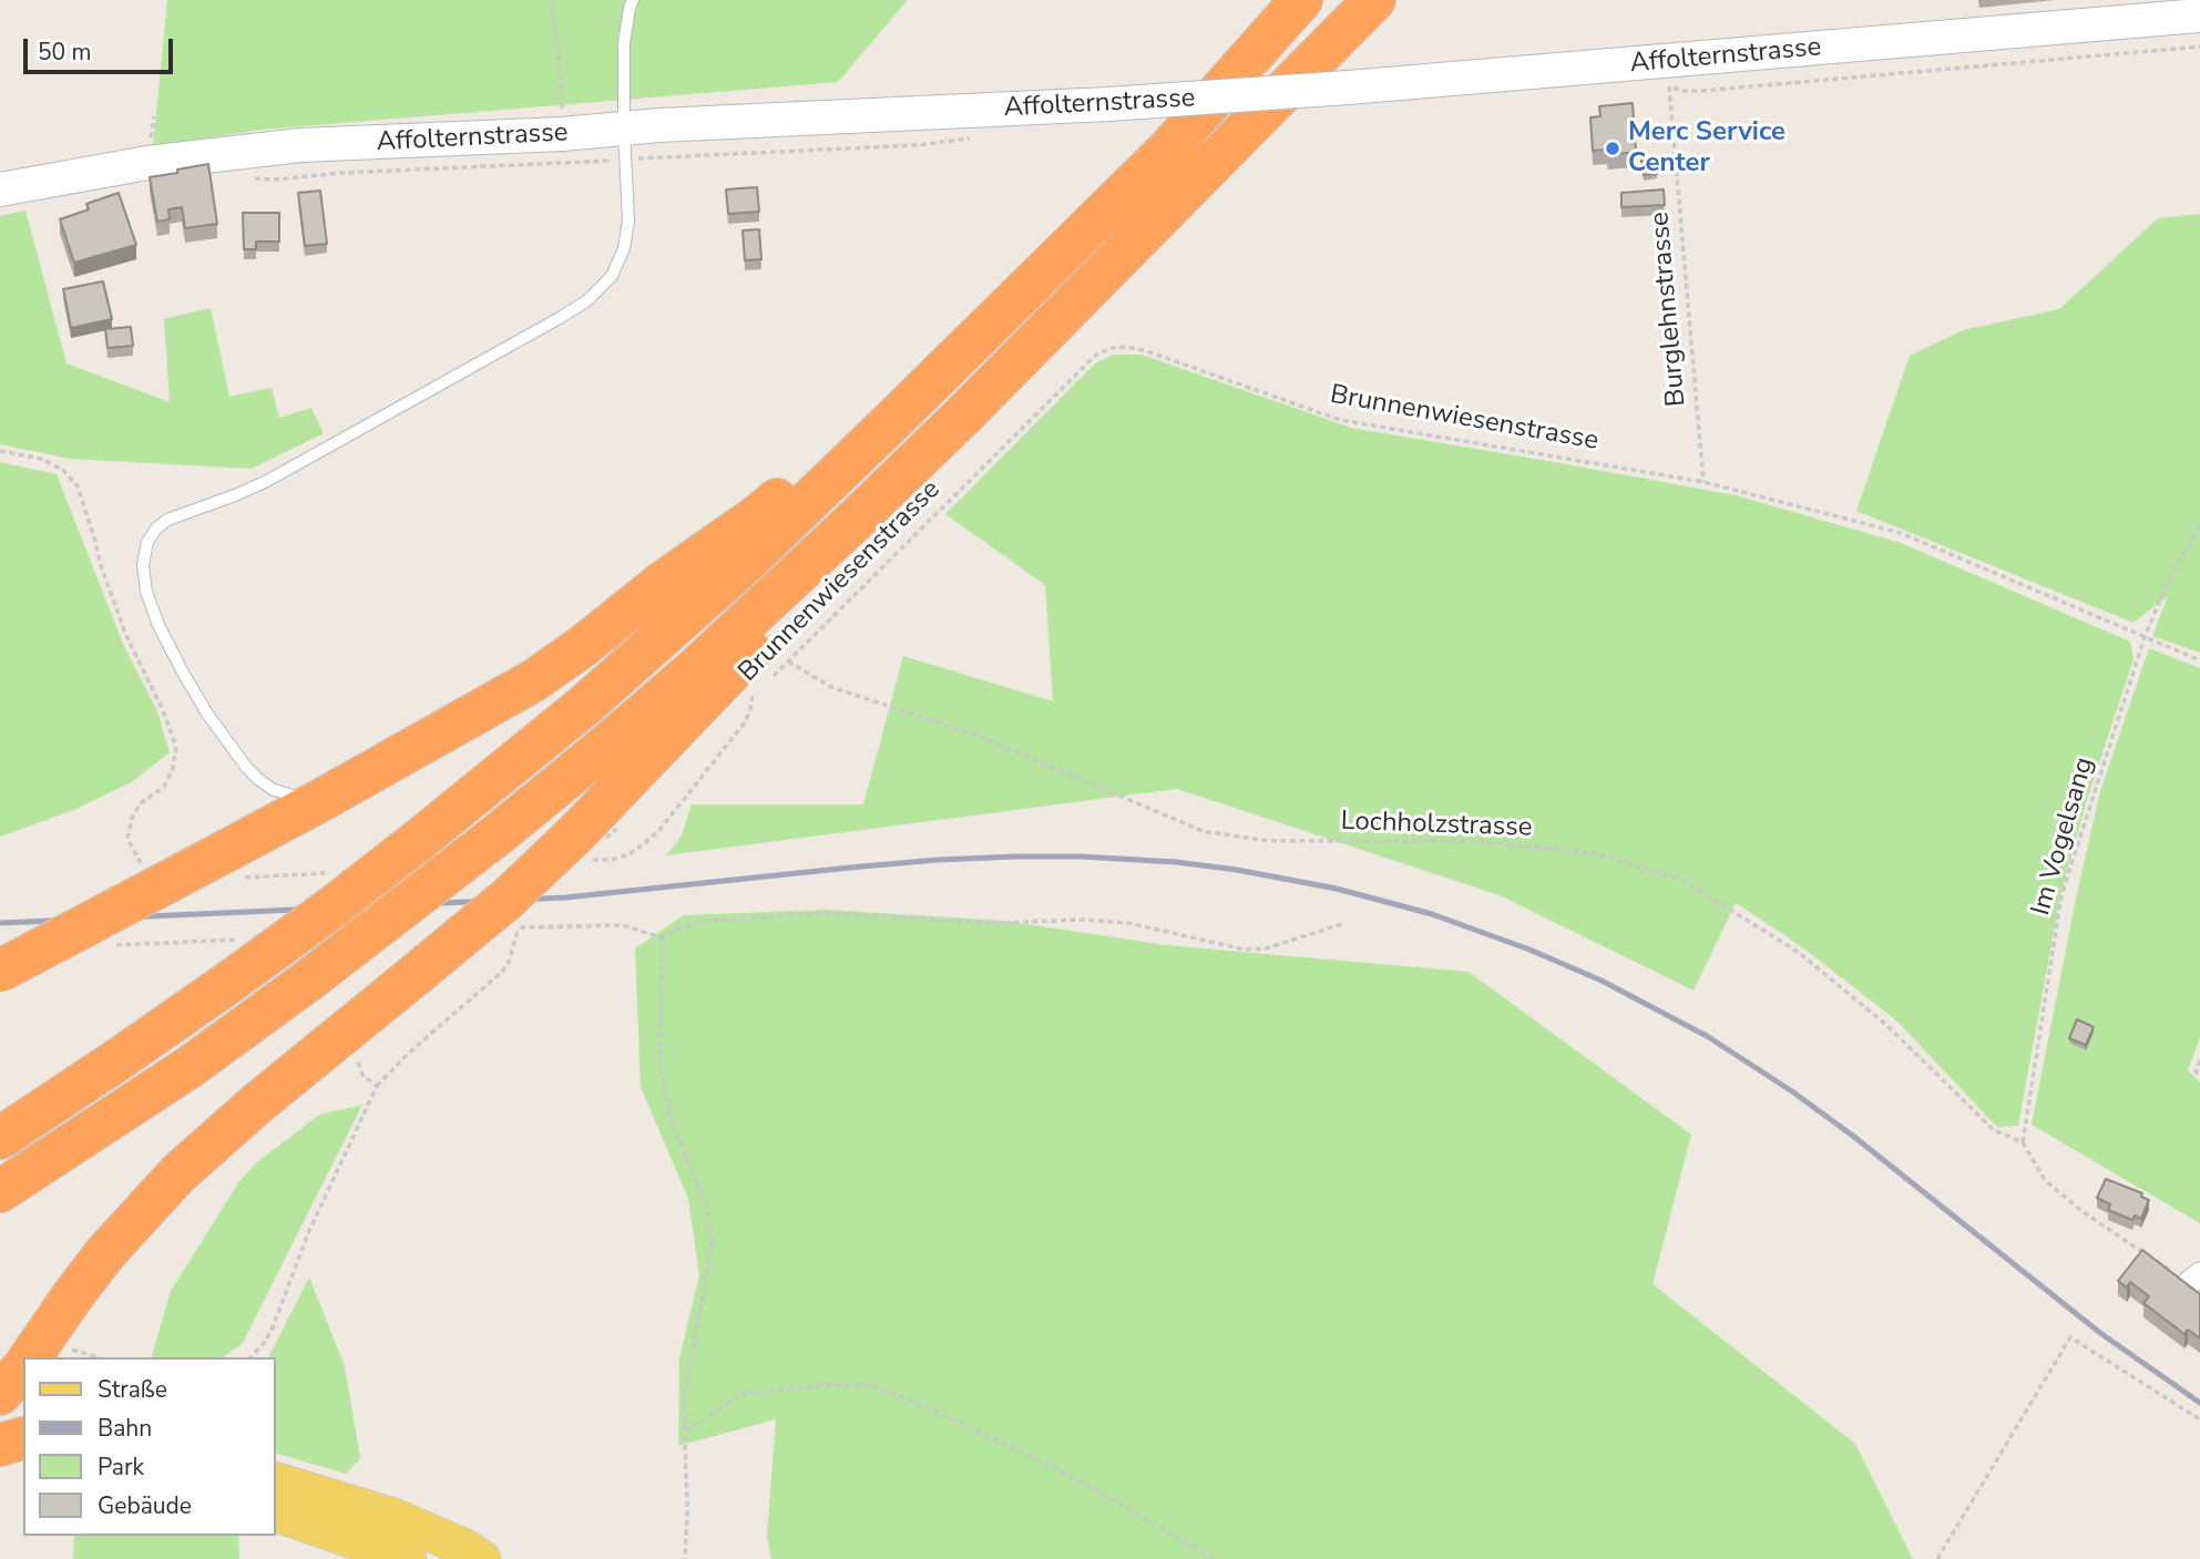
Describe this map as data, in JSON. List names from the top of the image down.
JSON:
{
  "streets": {
    "street": ["Affolternstrasse"],
    "path": [
      "Burglehnstrasse",
      "Brunnenwiesenstrasse",
      "Lochholzstrasse",
      "Im Vogelsang"
    ]
  },
  "crossings": [
    ["Burglehnstrasse", "Brunnenwiesenstrasse"],
    ["Brunnenwiesenstrasse", "Lochholzstrasse"],
    ["Brunnenwiesenstrasse", "Im Vogelsang"],
    ["Lochholzstrasse", "Im Vogelsang"]
  ],
  "places": ["Merc Service Center"],
  "legend": [
    "Straße",
    "Bahn",
    "Park",
    "Gebäude"
  ],
  "scale_bar": "50 m"
}
